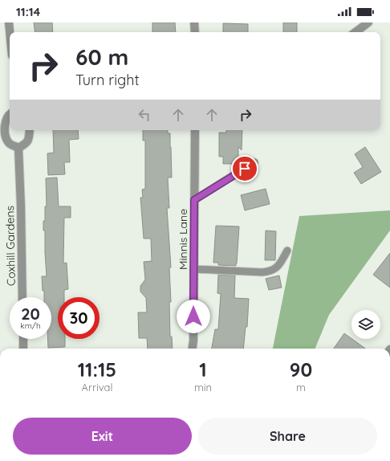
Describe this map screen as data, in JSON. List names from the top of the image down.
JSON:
{
  "streets": {
    "street": ["Minnis Lane", "Coxhill Gardens"]
  },
  "page": {
    "status": "11:14",
    "turn": ["60 m", "Turn right"],
    "speed": "20 km/h",
    "limit": "30",
    "eta": [
      "11:15",
      "Arrival",
      "1",
      "min",
      "90",
      "m"
    ],
    "buttons": ["Exit", "Share"]
  }
}
